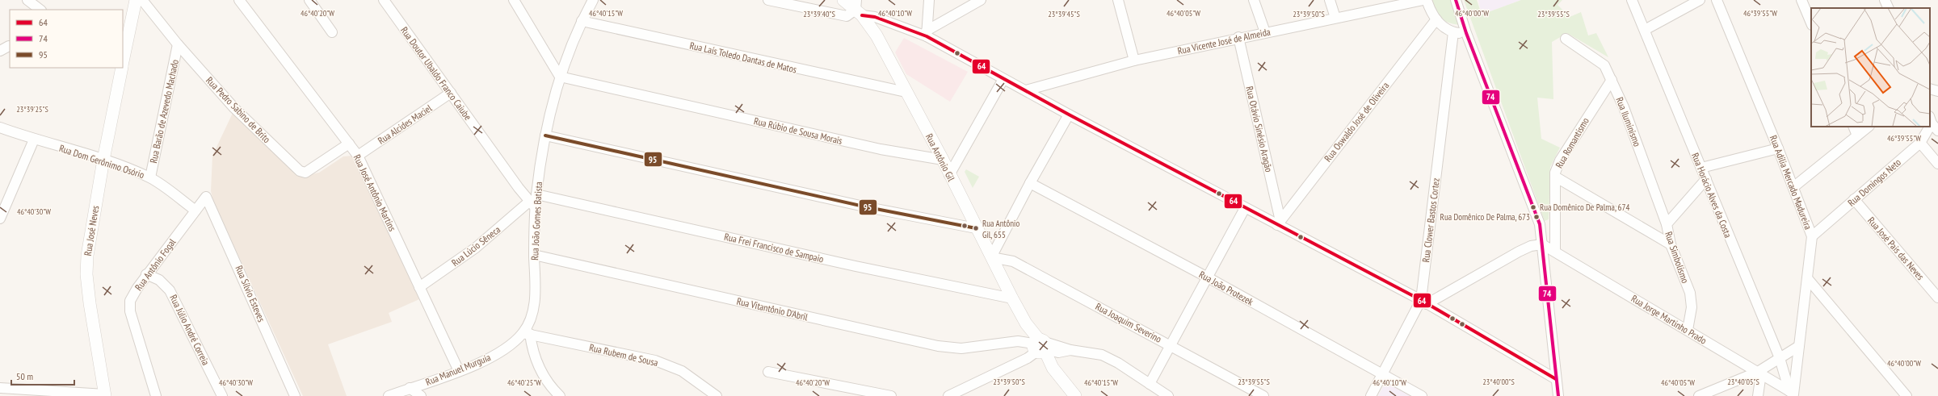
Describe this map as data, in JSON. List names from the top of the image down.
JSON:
{
  "streets": {
    "street": [
      "Rua Vicente José de Almeida",
      "Rua Laís Toledo Dantas de Matos",
      "Rua Doutor Ubaldo Franco Caiube",
      "Rua Pedro Sabino de Brito",
      "Rua Barão de Azevedo Machado",
      "Rua Oswaldo José de Oliveira",
      "Rua Iluminismo",
      "Rua Alcides Maciel",
      "Rua Otávio Sinésio Aragão",
      "Rua Rúbio de Sousa Morais",
      "Rua Romantismo",
      "Rua Antônio Gil",
      "Rua Dom Gerônimo Osório",
      "Rua Adília Mercado Madureira",
      "Rua Domingos Neto",
      "Rua José Antônio Martins",
      "Rua Horácio Alves da Costa",
      "Rua Clower Bastos Cortez",
      "Rua João Gomes Batista",
      "Rua José Neves",
      "Rua Lúcio Sêneca",
      "Rua Frei Francisco de Sampaio",
      "Rua José Pais das Neves",
      "Rua Simbolismo",
      "Rua Antônio Fogal",
      "Rua João Protezek",
      "Rua Sílvio Esteves",
      "Rua Vitantônio D'Abril",
      "Rua Jorge Martinho Prado",
      "Rua Joaquim Severino",
      "Rua Júlio André Correia",
      "Rua Rubem de Sousa",
      "Rua Manuel Murguia"
    ]
  },
  "crossings": [
    ["Rua Vicente José de Almeida", "Rua Otávio Sinésio Aragão"],
    ["Rua Laís Toledo Dantas de Matos", "Rua Antônio Gil"],
    ["Rua Laís Toledo Dantas de Matos", "Rua João Gomes Batista"],
    ["Rua Doutor Ubaldo Franco Caiube", "Rua Alcides Maciel"],
    ["Rua Doutor Ubaldo Franco Caiube", "Rua João Gomes Batista"],
    ["Rua Doutor Ubaldo Franco Caiube", "Rua Lúcio Sêneca"],
    ["Rua Doutor Ubaldo Franco Caiube", "Rua Frei Francisco de Sampaio"],
    ["Rua Pedro Sabino de Brito", "Rua Barão de Azevedo Machado"],
    ["Rua Pedro Sabino de Brito", "Rua José Antônio Martins"],
    ["Rua Barão de Azevedo Machado", "Rua Dom Gerônimo Osório"],
    ["Rua Oswaldo José de Oliveira", "Rua Otávio Sinésio Aragão"],
    ["Rua Iluminismo", "Rua Romantismo"],
    ["Rua Iluminismo", "Rua Simbolismo"],
    ["Rua Alcides Maciel", "Rua José Antônio Martins"],
    ["Rua Rúbio de Sousa Morais", "Rua Antônio Gil"],
    ["Rua Rúbio de Sousa Morais", "Rua João Gomes Batista"],
    ["Rua Romantismo", "Rua Jorge Martinho Prado"],
    ["Rua Antônio Gil", "Rua Frei Francisco de Sampaio"],
    ["Rua Antônio Gil", "Rua Vitantônio D'Abril"],
    ["Rua Antônio Gil", "Rua Joaquim Severino"],
    ["Rua Dom Gerônimo Osório", "Rua José Neves"],
    ["Rua Dom Gerônimo Osório", "Rua Antônio Fogal"],
    ["Rua Adília Mercado Madureira", "Rua Domingos Neto"],
    ["Rua Adília Mercado Madureira", "Rua Horácio Alves da Costa"],
    ["Rua Adília Mercado Madureira", "Rua Jorge Martinho Prado"],
    ["Rua Domingos Neto", "Rua José Pais das Neves"],
    ["Rua José Antônio Martins", "Rua Lúcio Sêneca"],
    ["Rua José Antônio Martins", "Rua Manuel Murguia"],
    ["Rua Horácio Alves da Costa", "Rua Simbolismo"],
    ["Rua Horácio Alves da Costa", "Rua Jorge Martinho Prado"],
    ["Rua Clower Bastos Cortez", "Rua João Protezek"],
    ["Rua João Gomes Batista", "Rua Lúcio Sêneca"],
    ["Rua João Gomes Batista", "Rua Frei Francisco de Sampaio"],
    ["Rua João Gomes Batista", "Rua Vitantônio D'Abril"],
    ["Rua João Gomes Batista", "Rua Rubem de Sousa"],
    ["Rua João Gomes Batista", "Rua Manuel Murguia"],
    ["Rua Lúcio Sêneca", "Rua Frei Francisco de Sampaio"],
    ["Rua Simbolismo", "Rua Jorge Martinho Prado"],
    ["Rua Antônio Fogal", "Rua Sílvio Esteves"],
    ["Rua Antônio Fogal", "Rua Júlio André Correia"],
    ["Rua Rubem de Sousa", "Rua Manuel Murguia"]
  ],
  "places": ["Rua Domênico De Palma, 674", "Rua Domênico De Palma, 673", "Rua Antônio Gil, 655"],
  "lines": ["transit line 74", "transit line 64", "transit line 95"],
  "legend": ["64", "74", "95"],
  "scale_bar": "50 m",
  "coordinates": [
    "46°40'20\"W",
    "46°40'15\"W",
    "46°40'10\"W",
    "46°40'05\"W",
    "46°40'00\"W",
    "46°39'55\"W",
    "23°39'40\"S",
    "23°39'45\"S",
    "23°39'50\"S",
    "23°39'55\"S",
    "23°39'25\"S",
    "46°40'30\"W",
    "23°40'00\"S",
    "23°40'05\"S",
    "46°40'25\"W"
  ]
}
